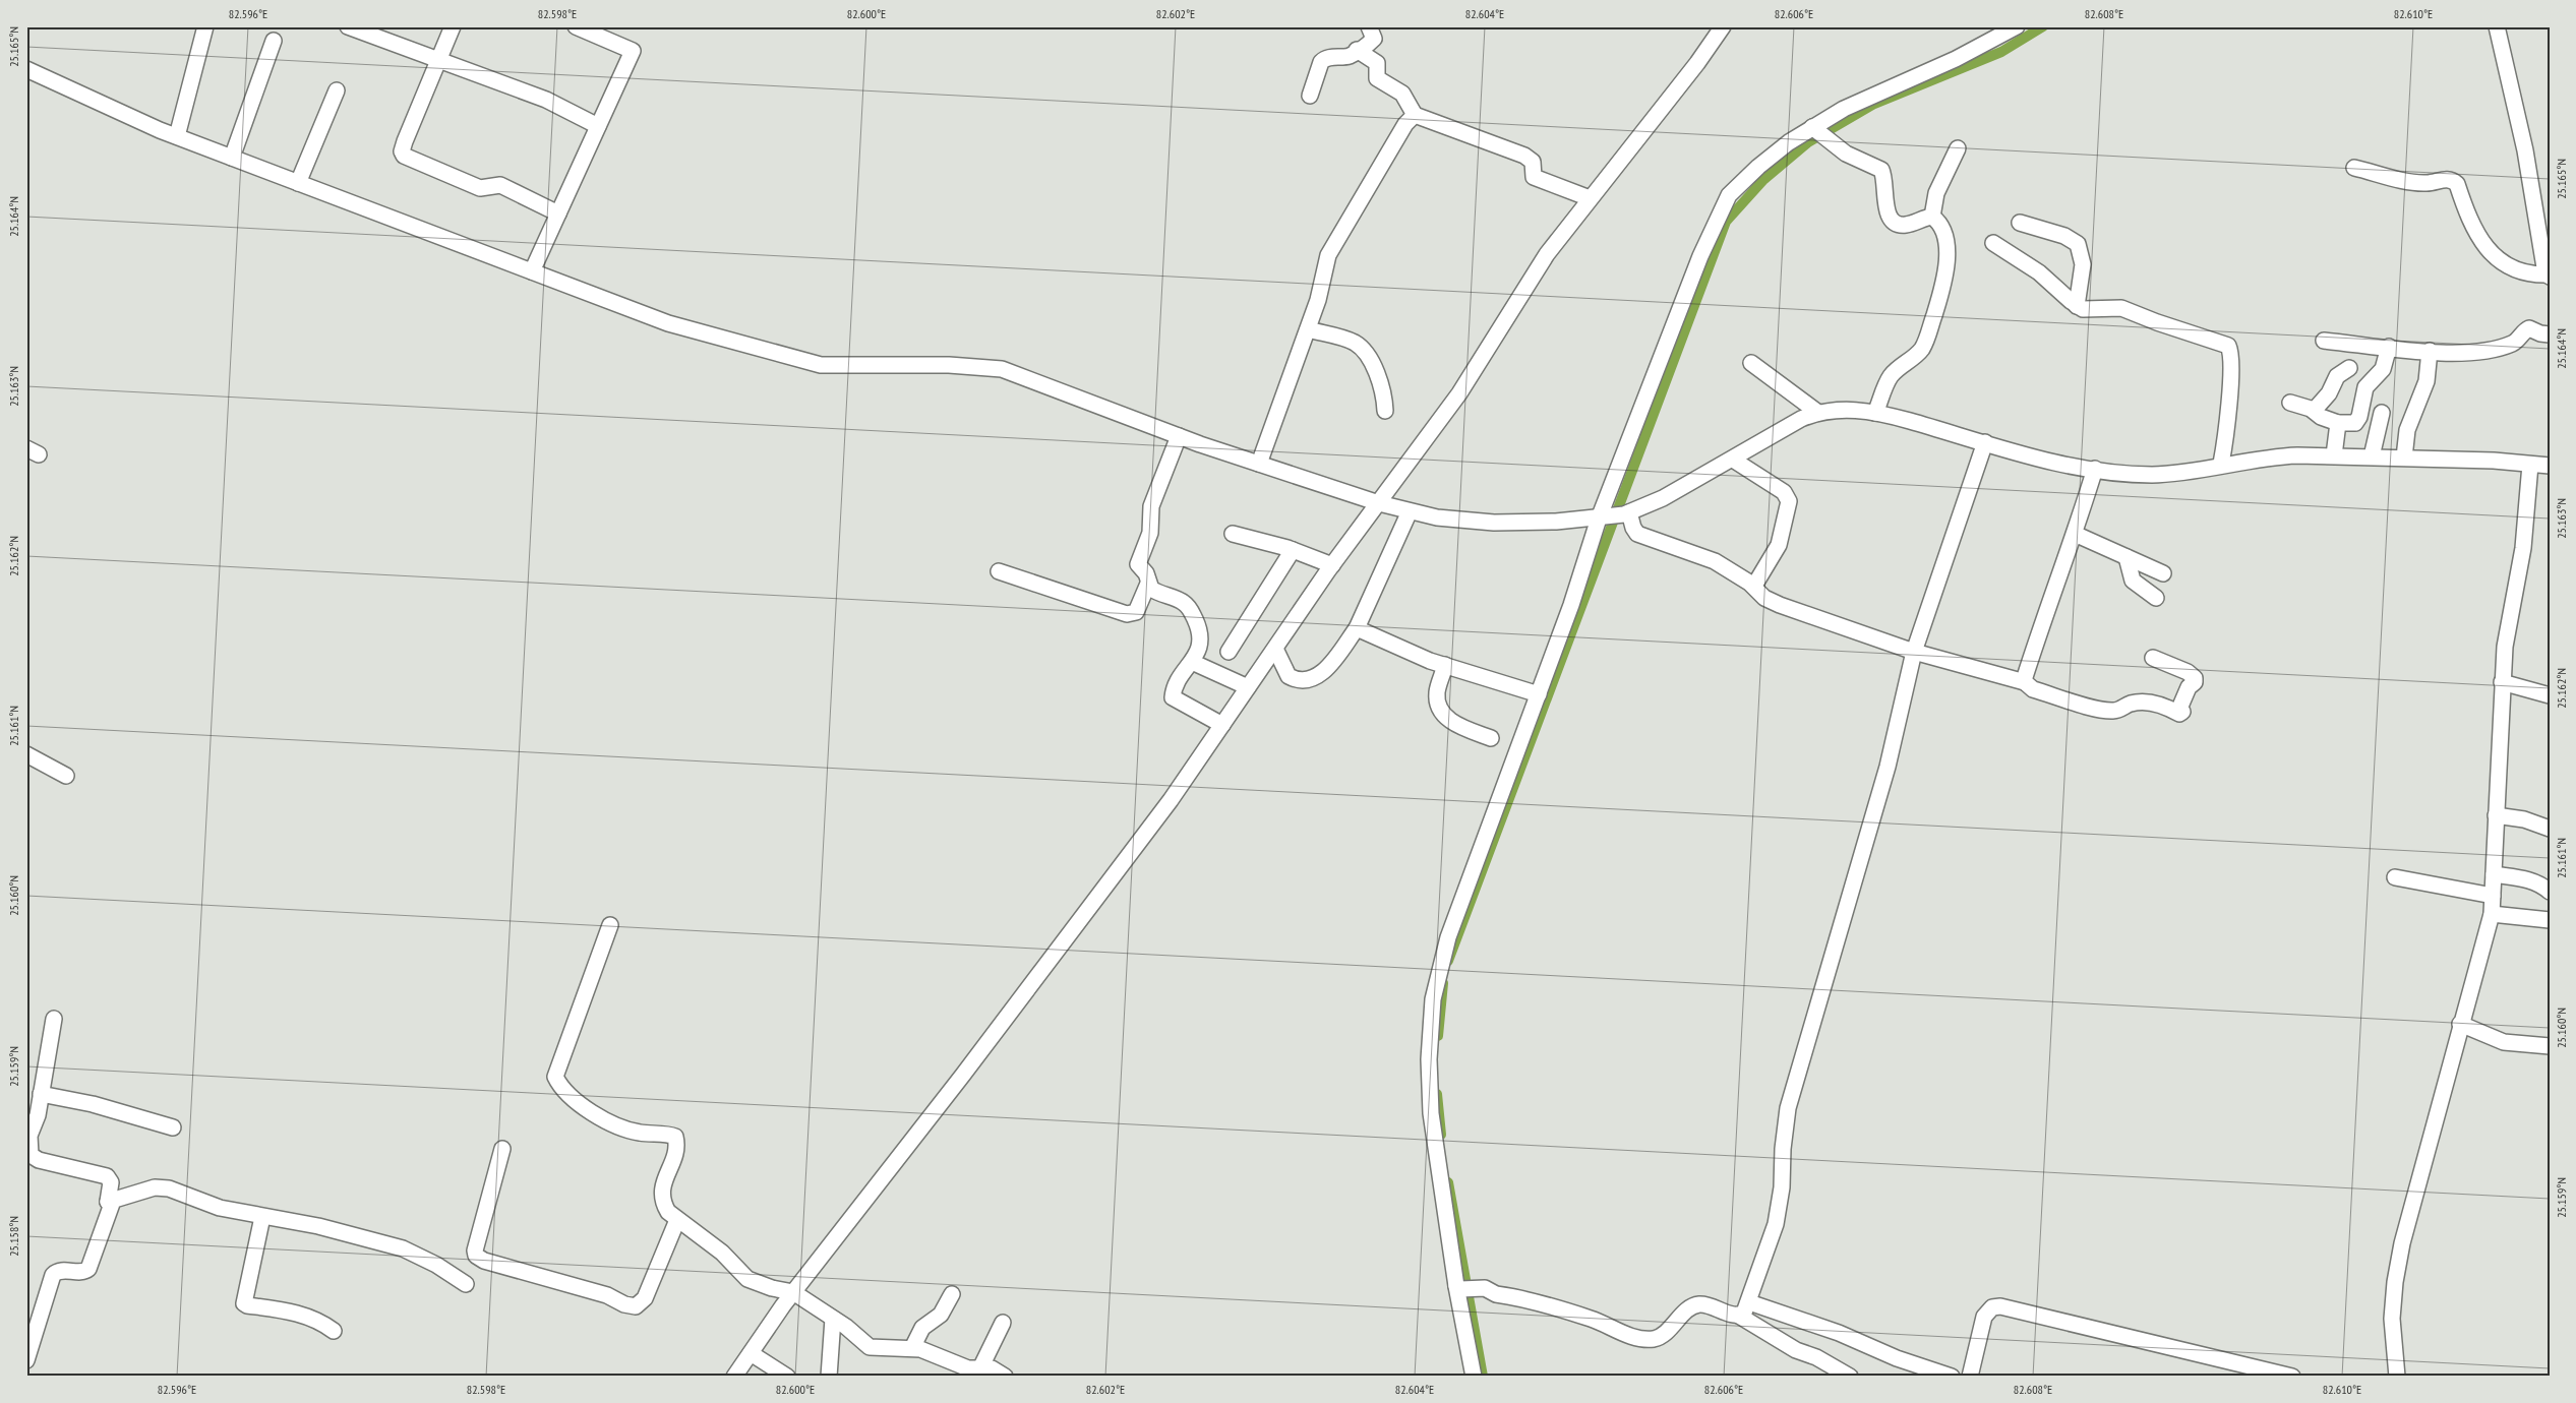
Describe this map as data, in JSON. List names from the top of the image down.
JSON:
{
  "coordinates": [
    "82.596°E",
    "82.598°E",
    "82.600°E",
    "82.602°E",
    "82.604°E",
    "82.606°E",
    "82.608°E",
    "82.610°E",
    "25.165°N",
    "25.164°N",
    "25.163°N",
    "25.162°N",
    "25.161°N",
    "25.160°N",
    "25.159°N",
    "25.158°N"
  ]
}
